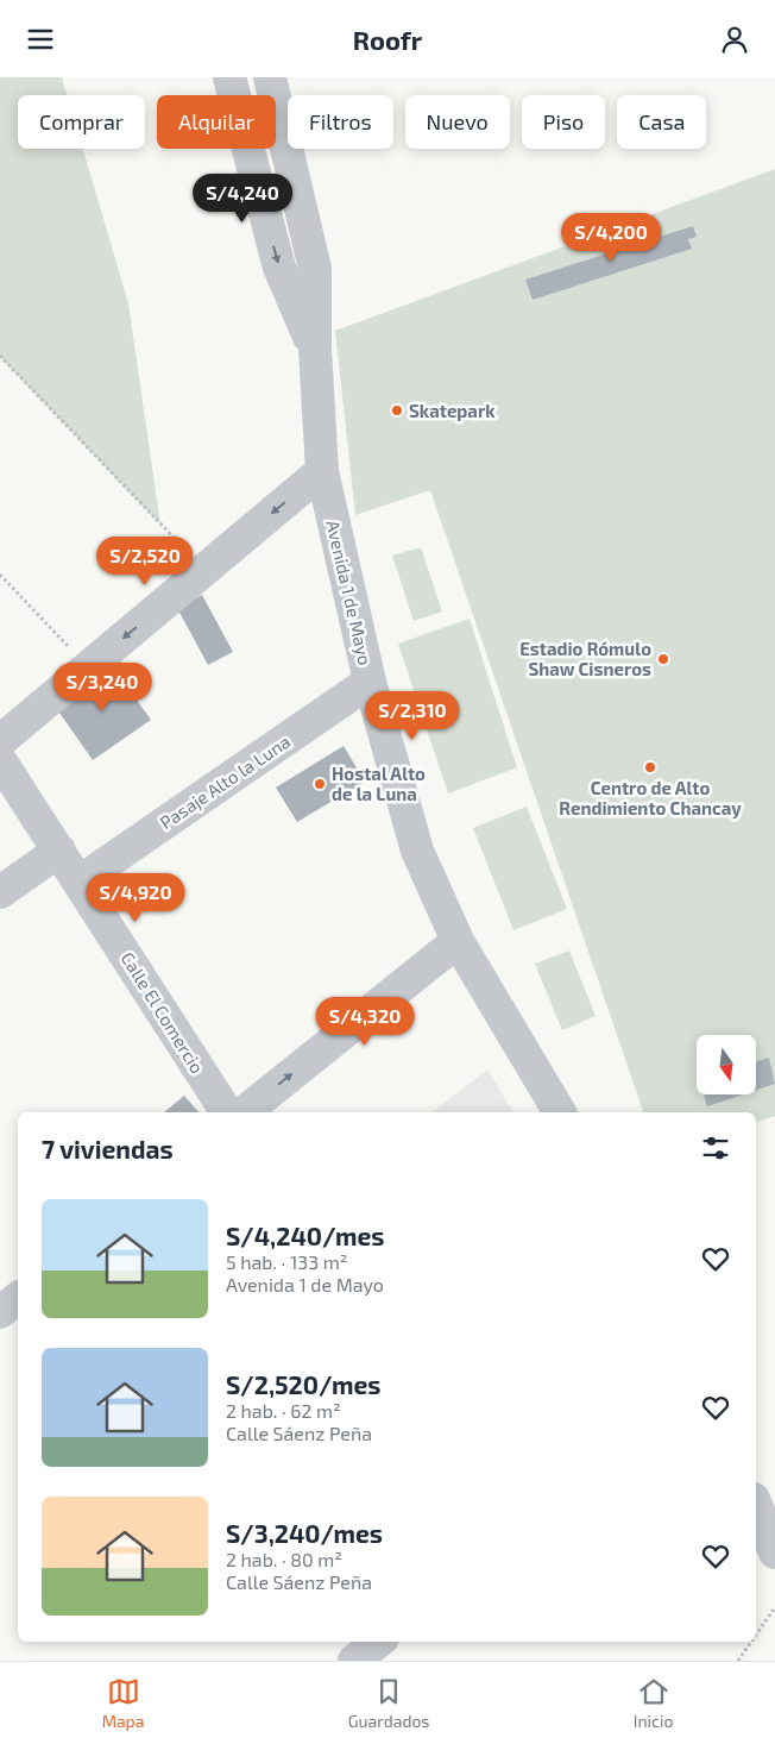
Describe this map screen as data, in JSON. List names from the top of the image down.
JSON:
{
  "streets": {
    "street": ["Avenida 1 de Mayo", "Pasaje Alto la Luna", "Calle El Comercio"]
  },
  "crossings": [
    ["Avenida 1 de Mayo", "Pasaje Alto la Luna"],
    ["Pasaje Alto la Luna", "Calle El Comercio"]
  ],
  "places": [
    "Skatepark",
    "Estadio Rómulo Shaw Cisneros",
    "Centro de Alto Rendimiento Chancay",
    "Hostal Alto de la Luna"
  ],
  "north": "bottom",
  "page": {
    "header": "Roofr",
    "chip": [
      "Comprar",
      "Alquilar",
      "Filtros",
      "Nuevo",
      "Piso",
      "Casa"
    ],
    "price": [
      "S/4,240",
      "S/4,200",
      "S/2,520",
      "S/3,240",
      "S/2,310",
      "S/4,920",
      "S/4,320"
    ],
    "heading": "7 viviendas",
    "list": [
      {
        "name": "S/4,240/mes",
        "note": "5 hab. · 133 m² · Avenida 1 de Mayo"
      },
      {
        "name": "S/2,520/mes",
        "note": "2 hab. · 62 m² · Calle Sáenz Peña"
      },
      {
        "name": "S/3,240/mes",
        "note": "2 hab. · 80 m² · Calle Sáenz Peña"
      }
    ],
    "tabs": ["Mapa", "Guardados", "Inicio"]
  }
}
